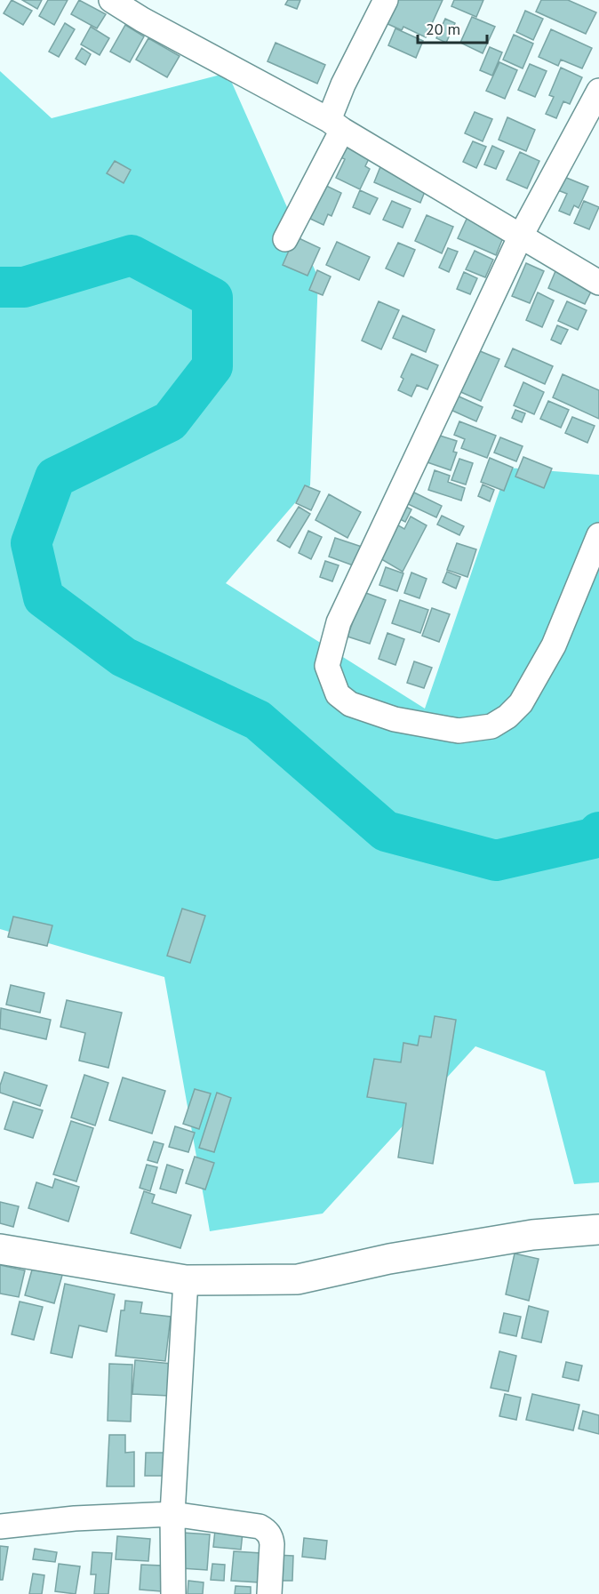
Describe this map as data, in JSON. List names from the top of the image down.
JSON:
{
  "scale_bar": "20 m"
}
